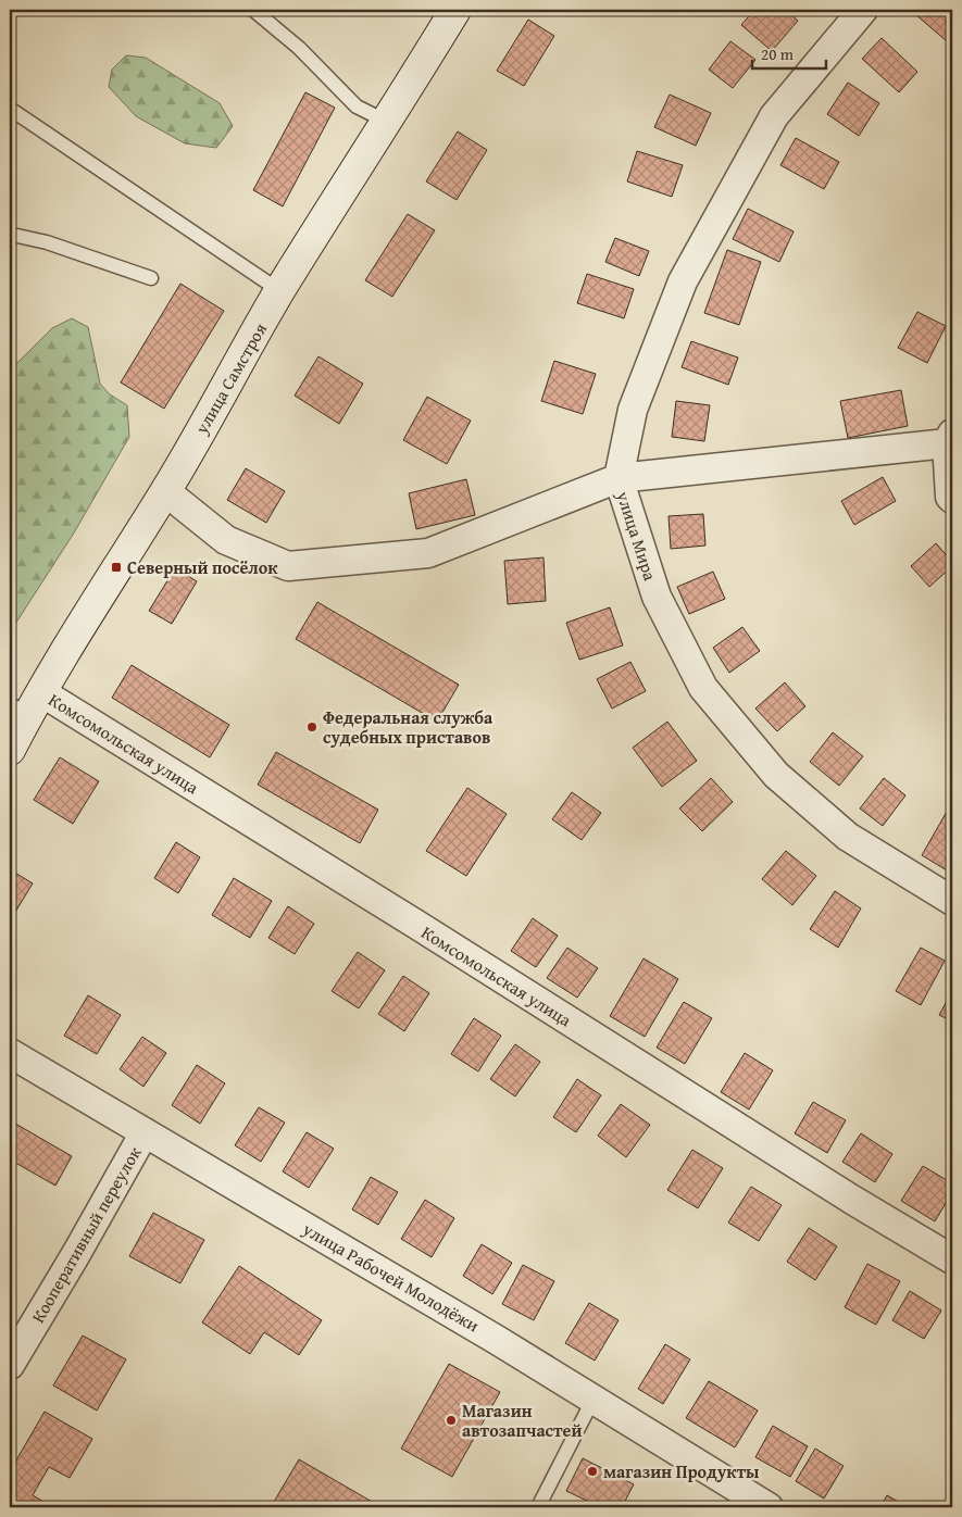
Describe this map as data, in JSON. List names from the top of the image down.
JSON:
{
  "streets": {
    "street": [
      "улица Самстроя",
      "улица Мира",
      "Комсомольская улица",
      "Кооперативный переулок",
      "улица Рабочей Молодёжи"
    ]
  },
  "crossings": [
    ["улица Самстроя", "Комсомольская улица"],
    ["Кооперативный переулок", "улица Рабочей Молодёжи"]
  ],
  "places": {
    "transit": ["Северный посёлок"],
    "other": ["Федеральная служба судебных приставов", "Магазин автозапчастей", "магазин Продукты"]
  },
  "scale_bar": "20 m"
}
